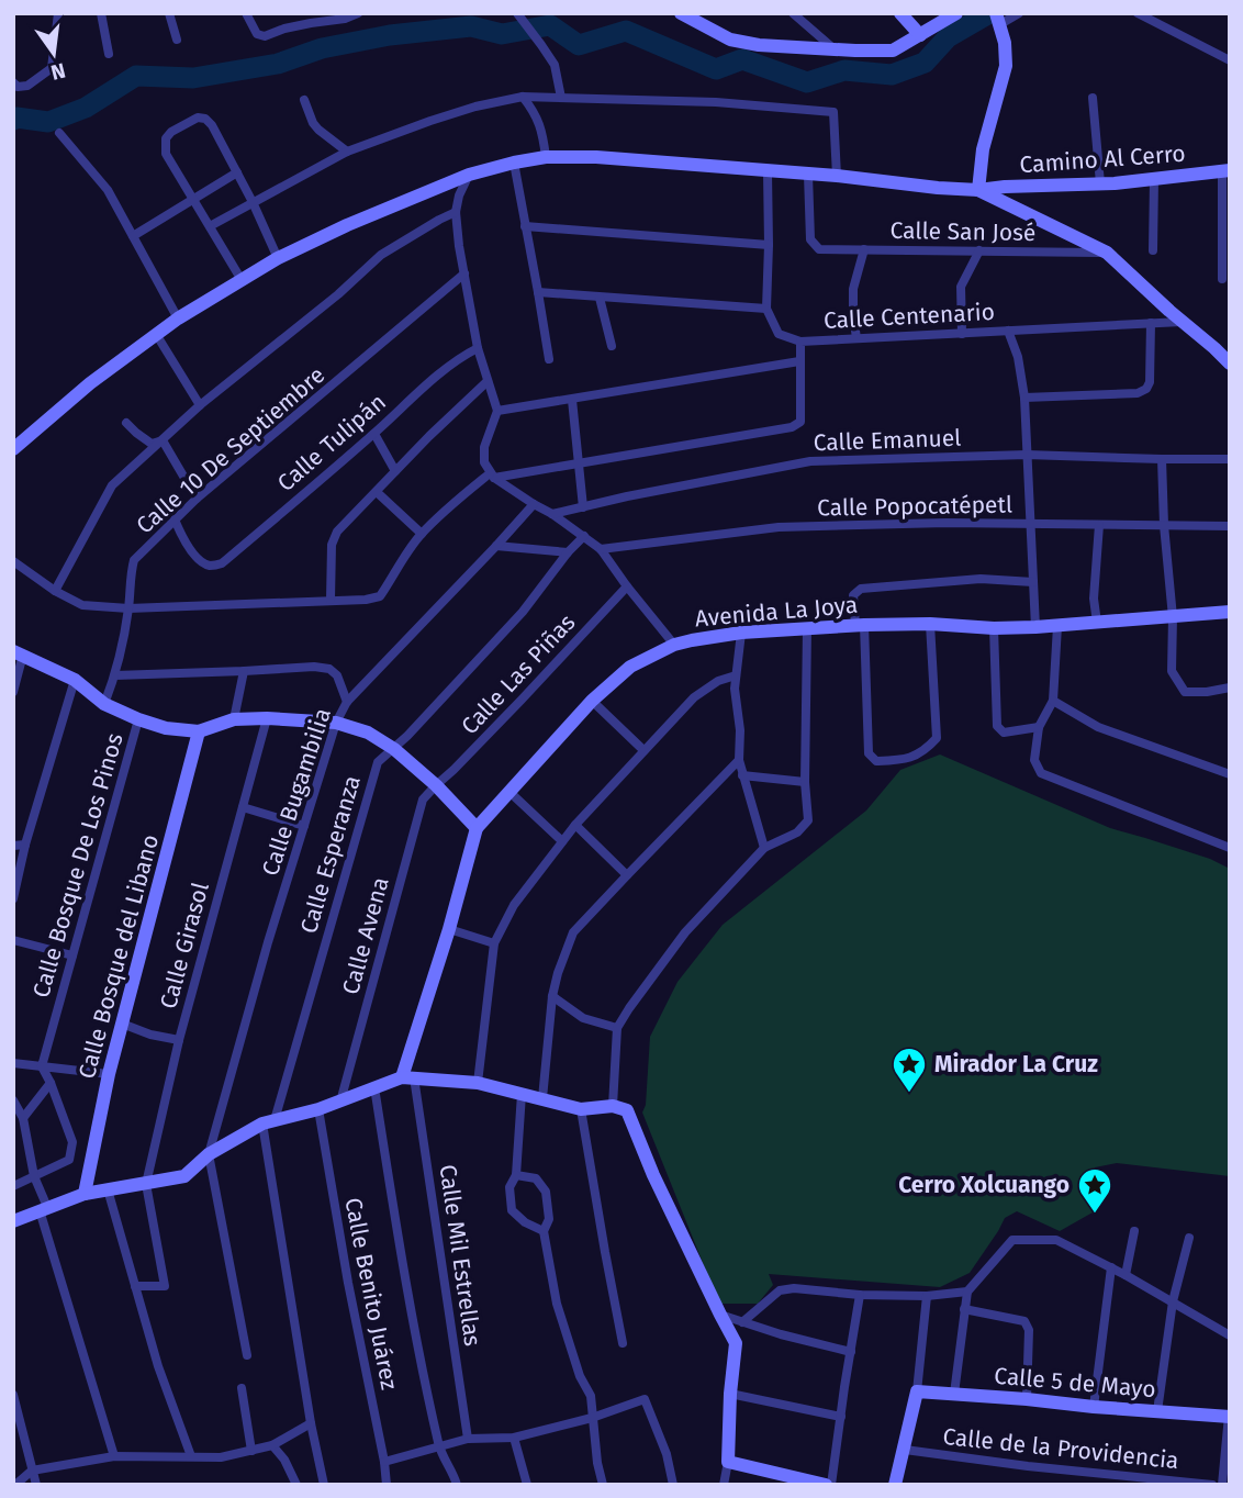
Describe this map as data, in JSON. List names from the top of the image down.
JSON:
{
  "streets": {
    "main road": [
      "Camino Al Cerro",
      "Avenida La Joya",
      "Calle Bosque del Libano",
      "Calle 5 de Mayo"
    ],
    "street": [
      "Calle San José",
      "Calle Centenario",
      "Calle Emanuel",
      "Calle Tulipán",
      "Calle 10 De Septiembre",
      "Calle Popocatépetl",
      "Calle Las Piñas",
      "Calle Bugambilia",
      "Calle Esperanza",
      "Calle Bosque De Los Pinos",
      "Calle Avena",
      "Calle Girasol",
      "Calle Mil Estrellas",
      "Calle Benito Juárez",
      "Calle de la Providencia"
    ]
  },
  "crossings": [
    ["Calle Tulipán", "Calle 10 De Septiembre"],
    ["Avenida La Joya", "Calle Mil Estrellas"],
    ["Calle Las Piñas", "Calle Avena"]
  ],
  "places": {
    "place": ["Mirador La Cruz", "Cerro Xolcuango"]
  },
  "north": "bottom"
}
